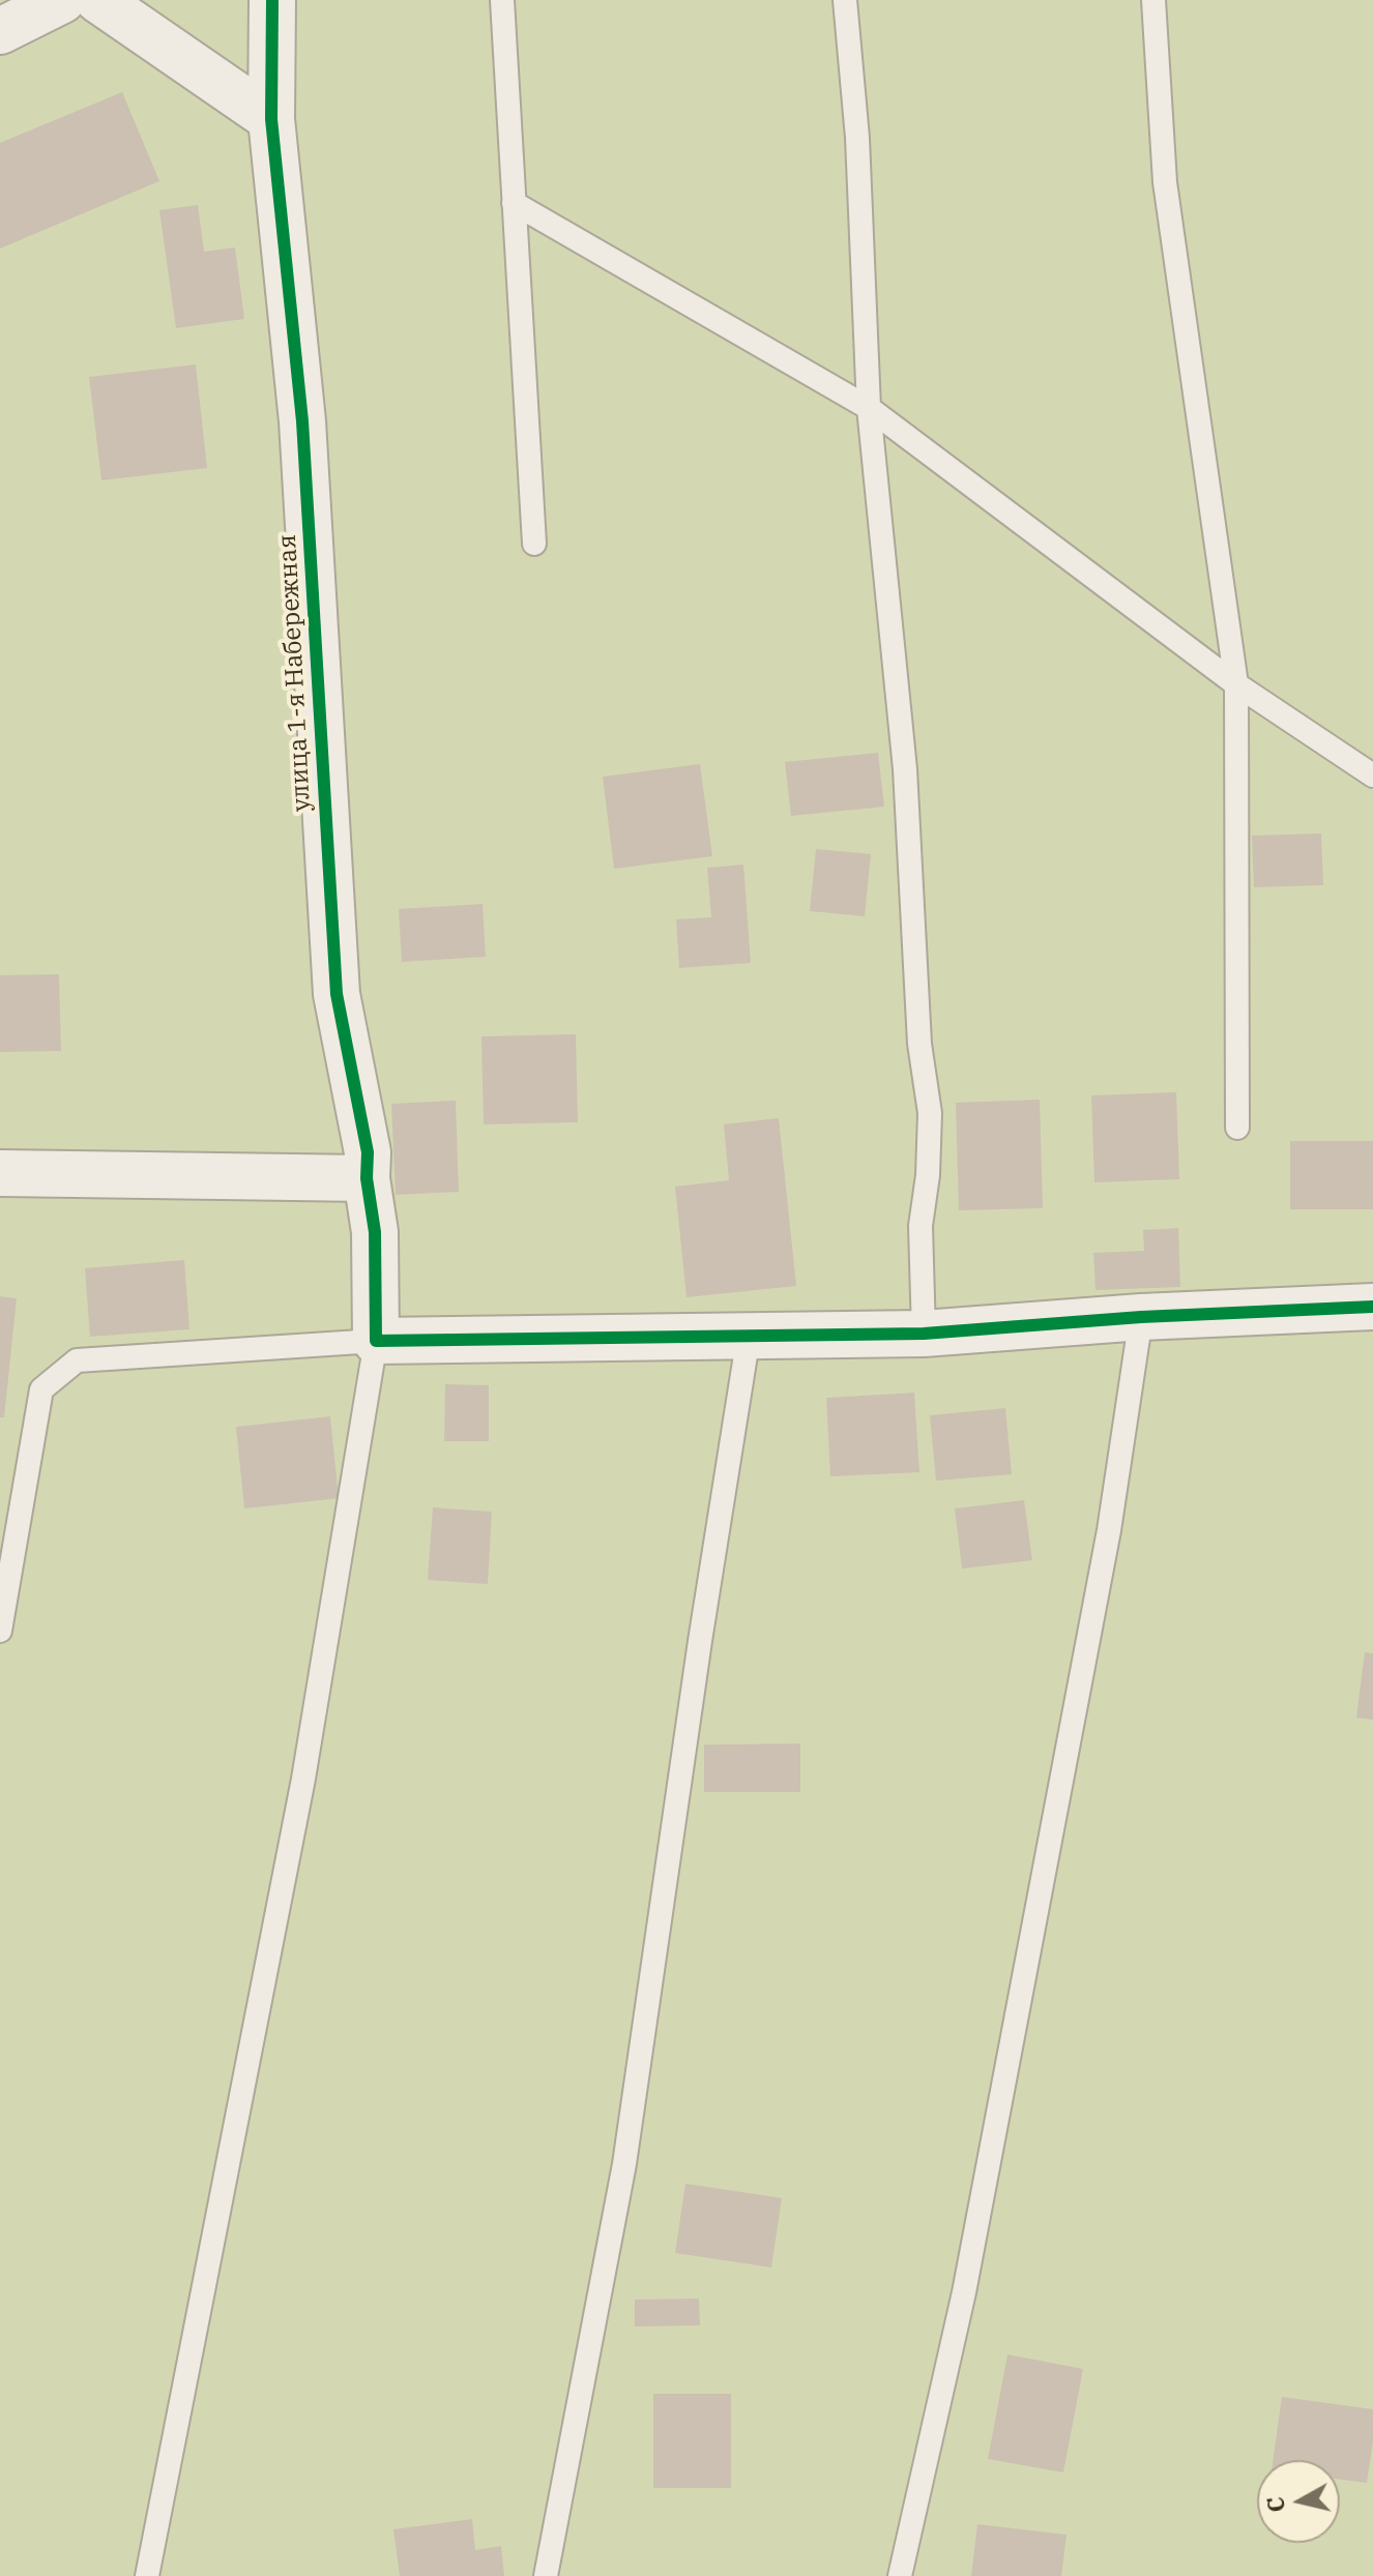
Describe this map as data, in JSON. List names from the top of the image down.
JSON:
{
  "streets": {
    "street": ["улица 1-я Набережная"]
  },
  "north": "left"
}
